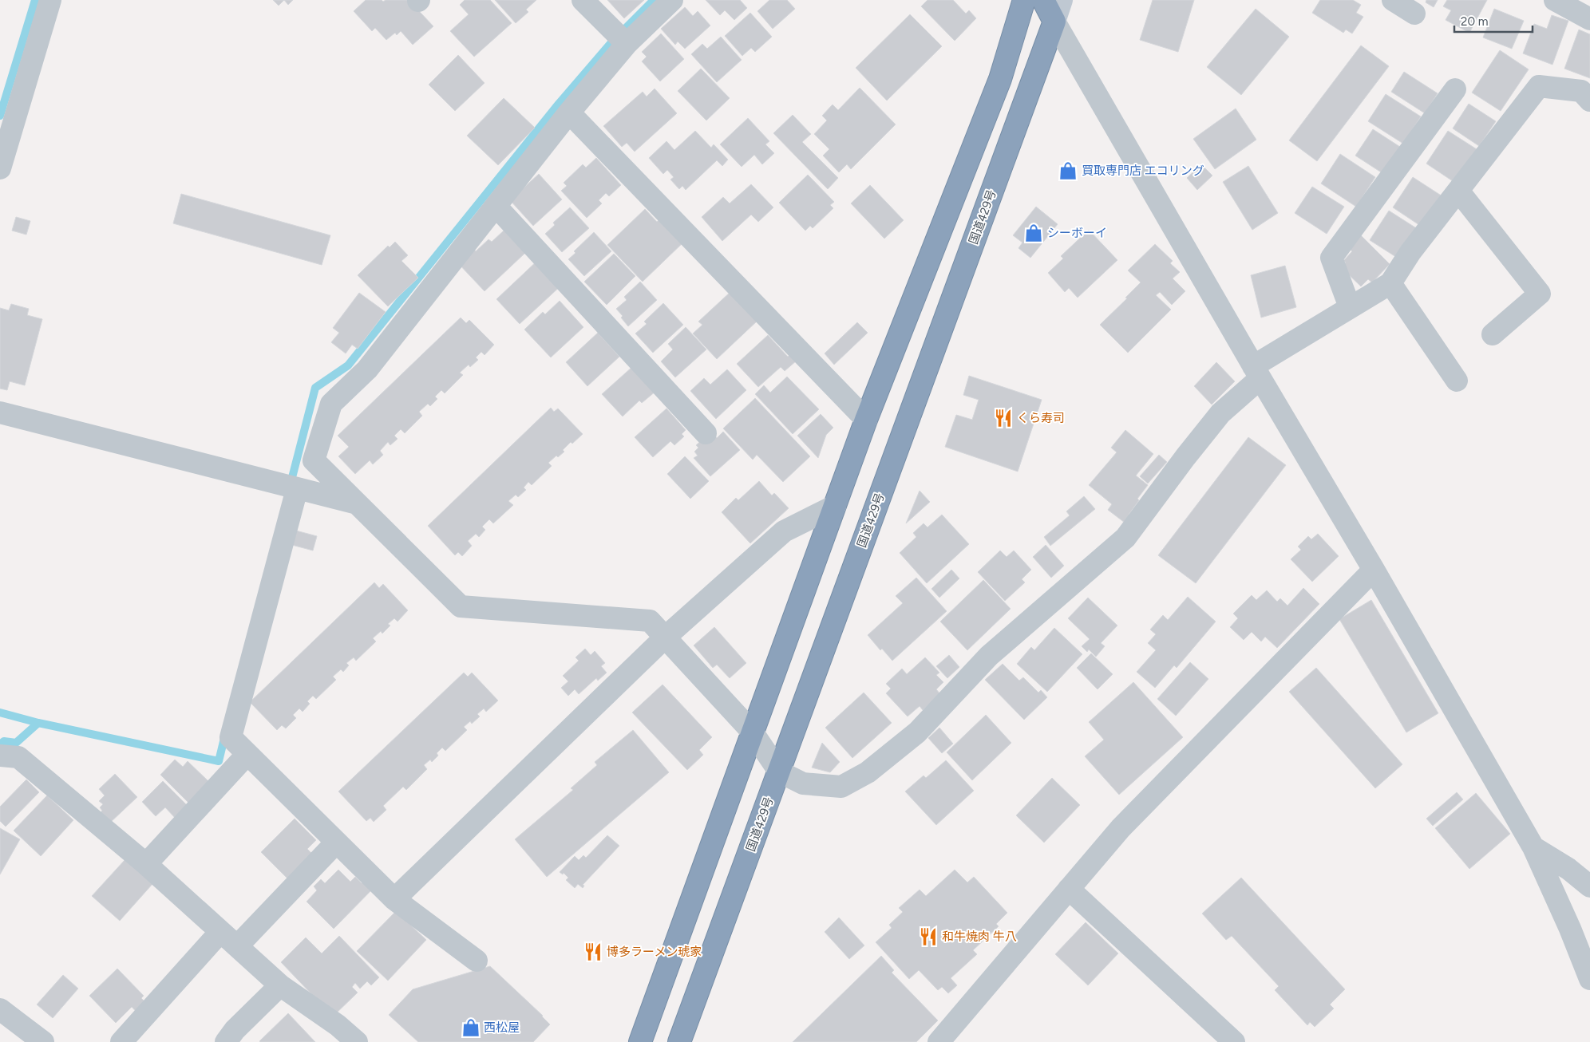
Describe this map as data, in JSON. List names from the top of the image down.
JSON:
{
  "streets": {
    "highway": ["国道429号"]
  },
  "places": {
    "shop": ["買取専門店 エコリング", "シーボーイ", "西松屋"],
    "restaurant": ["くら寿司", "和牛焼肉 牛八", "博多ラーメン琥家"]
  },
  "scale_bar": "20 m"
}
